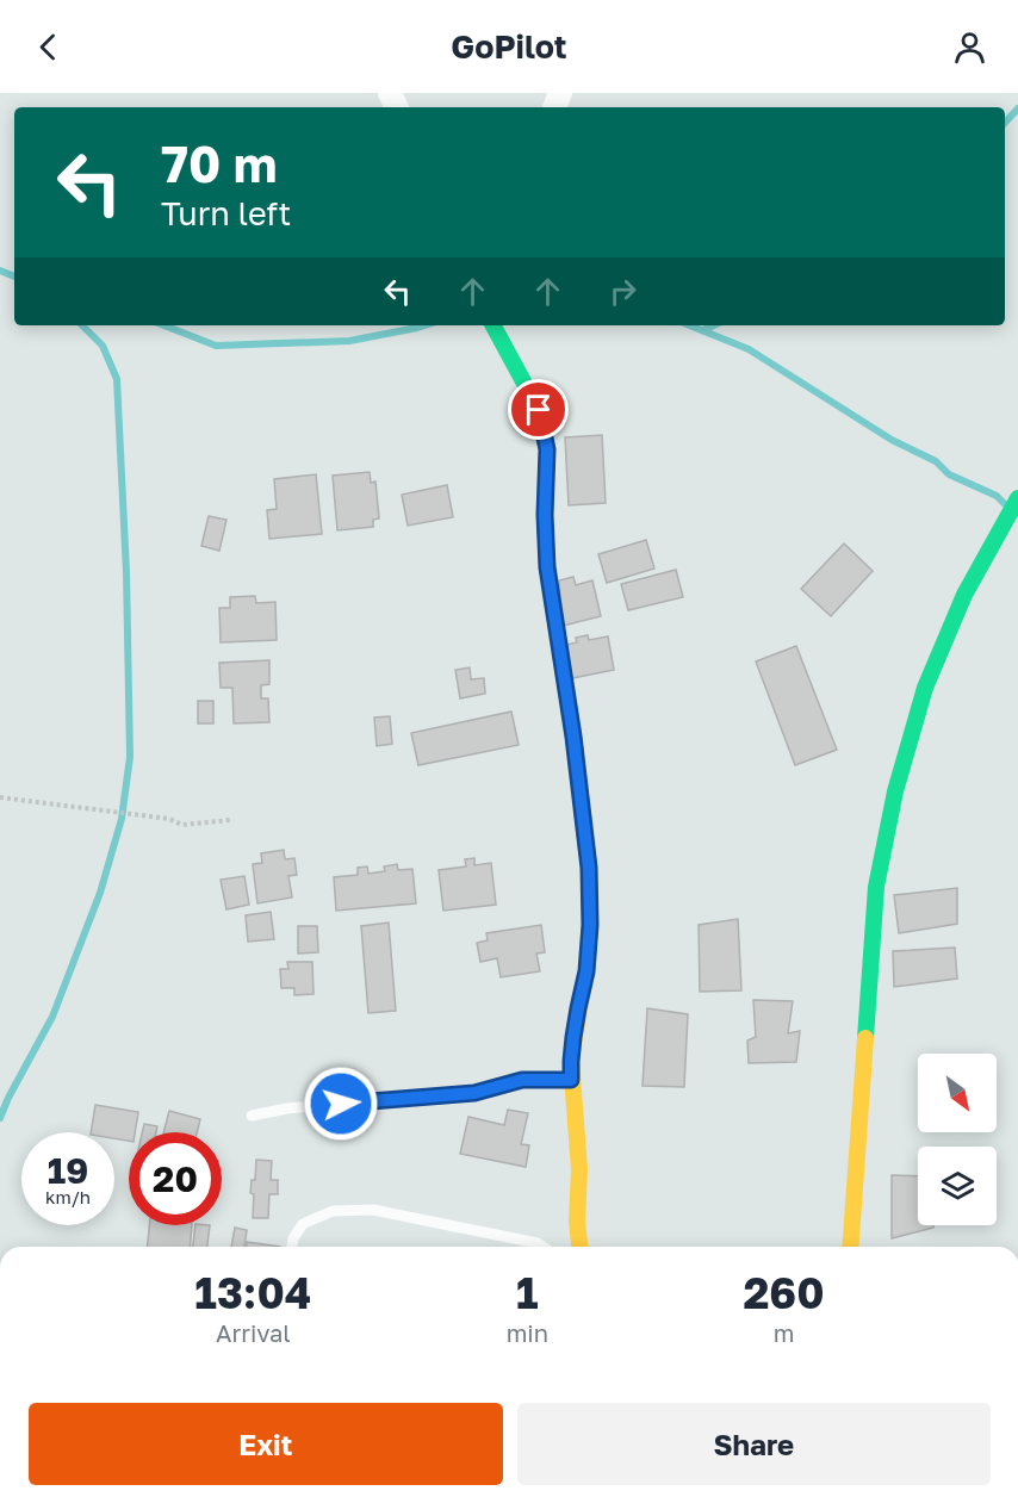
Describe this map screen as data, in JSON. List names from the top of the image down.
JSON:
{
  "north": "bottom right",
  "page": {
    "header": "GoPilot",
    "turn": ["70 m", "Turn left"],
    "speed": "19 km/h",
    "limit": "20",
    "eta": [
      "13:04",
      "Arrival",
      "1",
      "min",
      "260",
      "m"
    ],
    "buttons": ["Exit", "Share"]
  }
}
